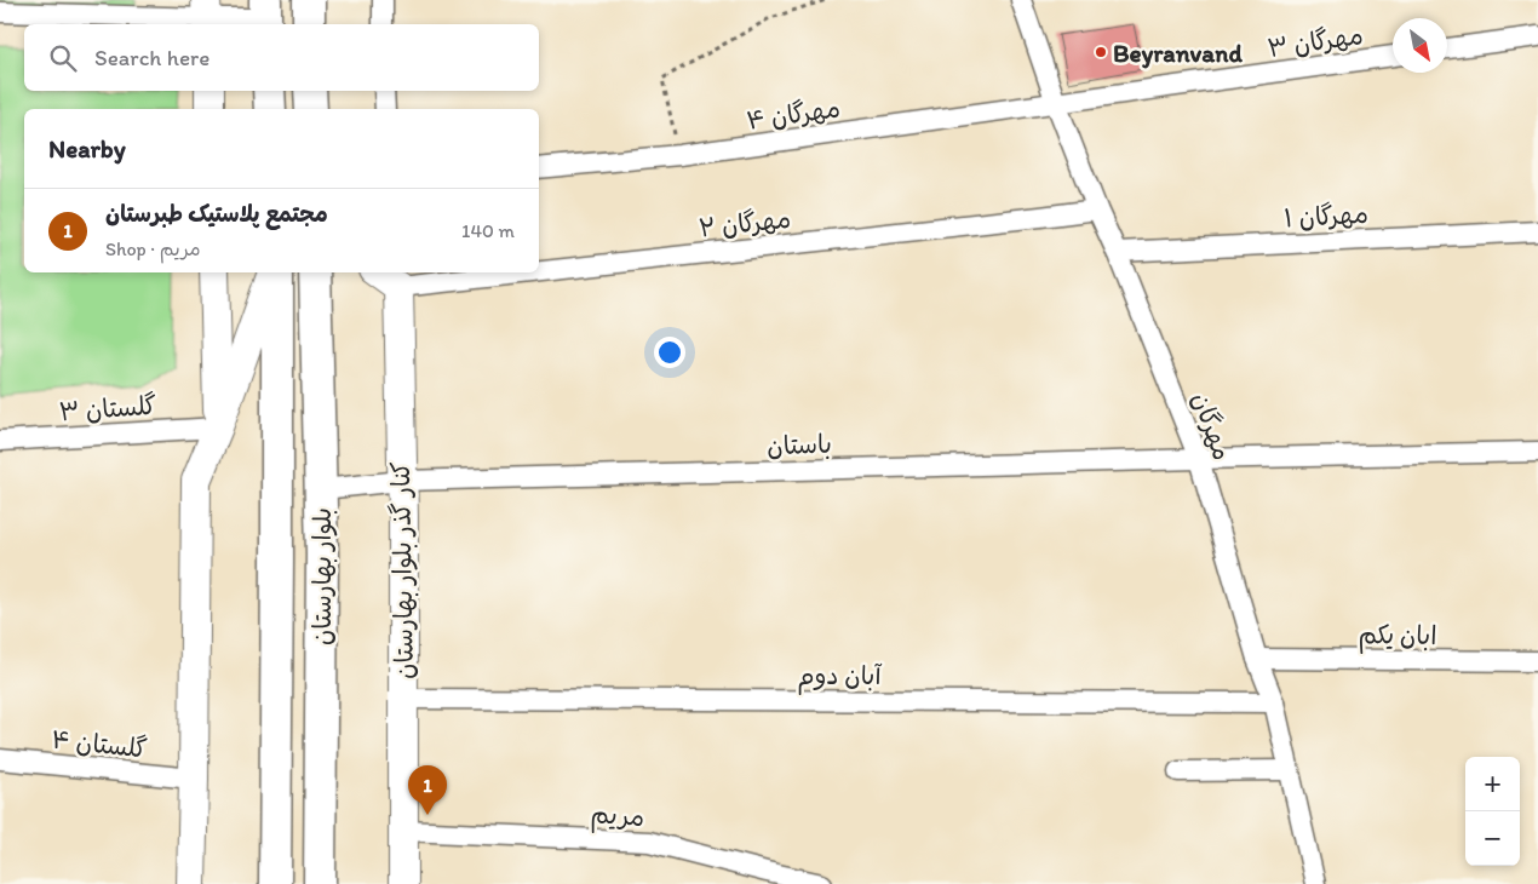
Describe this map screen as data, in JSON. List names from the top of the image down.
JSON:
{
  "streets": {
    "main road": ["کنار گذر بلوار بهارستان", "بلوار بهارستان"],
    "street": [
      "مهرگان ۳",
      "مهرگان ۴",
      "مهرگان ۱",
      "مهرگان ۲",
      "گلستان ۳",
      "مهرگان",
      "باستان",
      "ابان یکم",
      "آبان دوم",
      "گلستان ۴",
      "مریم"
    ]
  },
  "crossings": [
    ["مهرگان ۳", "مهرگان ۴"],
    ["مهرگان ۳", "مهرگان"],
    ["مهرگان ۴", "مهرگان"],
    ["مهرگان ۱", "مهرگان"],
    ["مهرگان ۲", "مهرگان"],
    ["مهرگان ۲", "کنار گذر بلوار بهارستان"],
    ["مهرگان", "باستان"],
    ["مهرگان", "ابان یکم"],
    ["مهرگان", "آبان دوم"],
    ["باستان", "کنار گذر بلوار بهارستان"],
    ["باستان", "بلوار بهارستان"],
    ["کنار گذر بلوار بهارستان", "آبان دوم"],
    ["کنار گذر بلوار بهارستان", "مریم"]
  ],
  "places": ["Beyranvand"],
  "north": "bottom right",
  "page": {
    "search": "Search here",
    "heading": "Nearby",
    "list": [
      {
        "mark": "1",
        "name": "مجتمع پلاستیک طبرستان",
        "note": "Shop · مریم",
        "value": "140 m"
      }
    ],
    "map_buttons": ["+", "−"],
    "pins": "1"
  }
}
